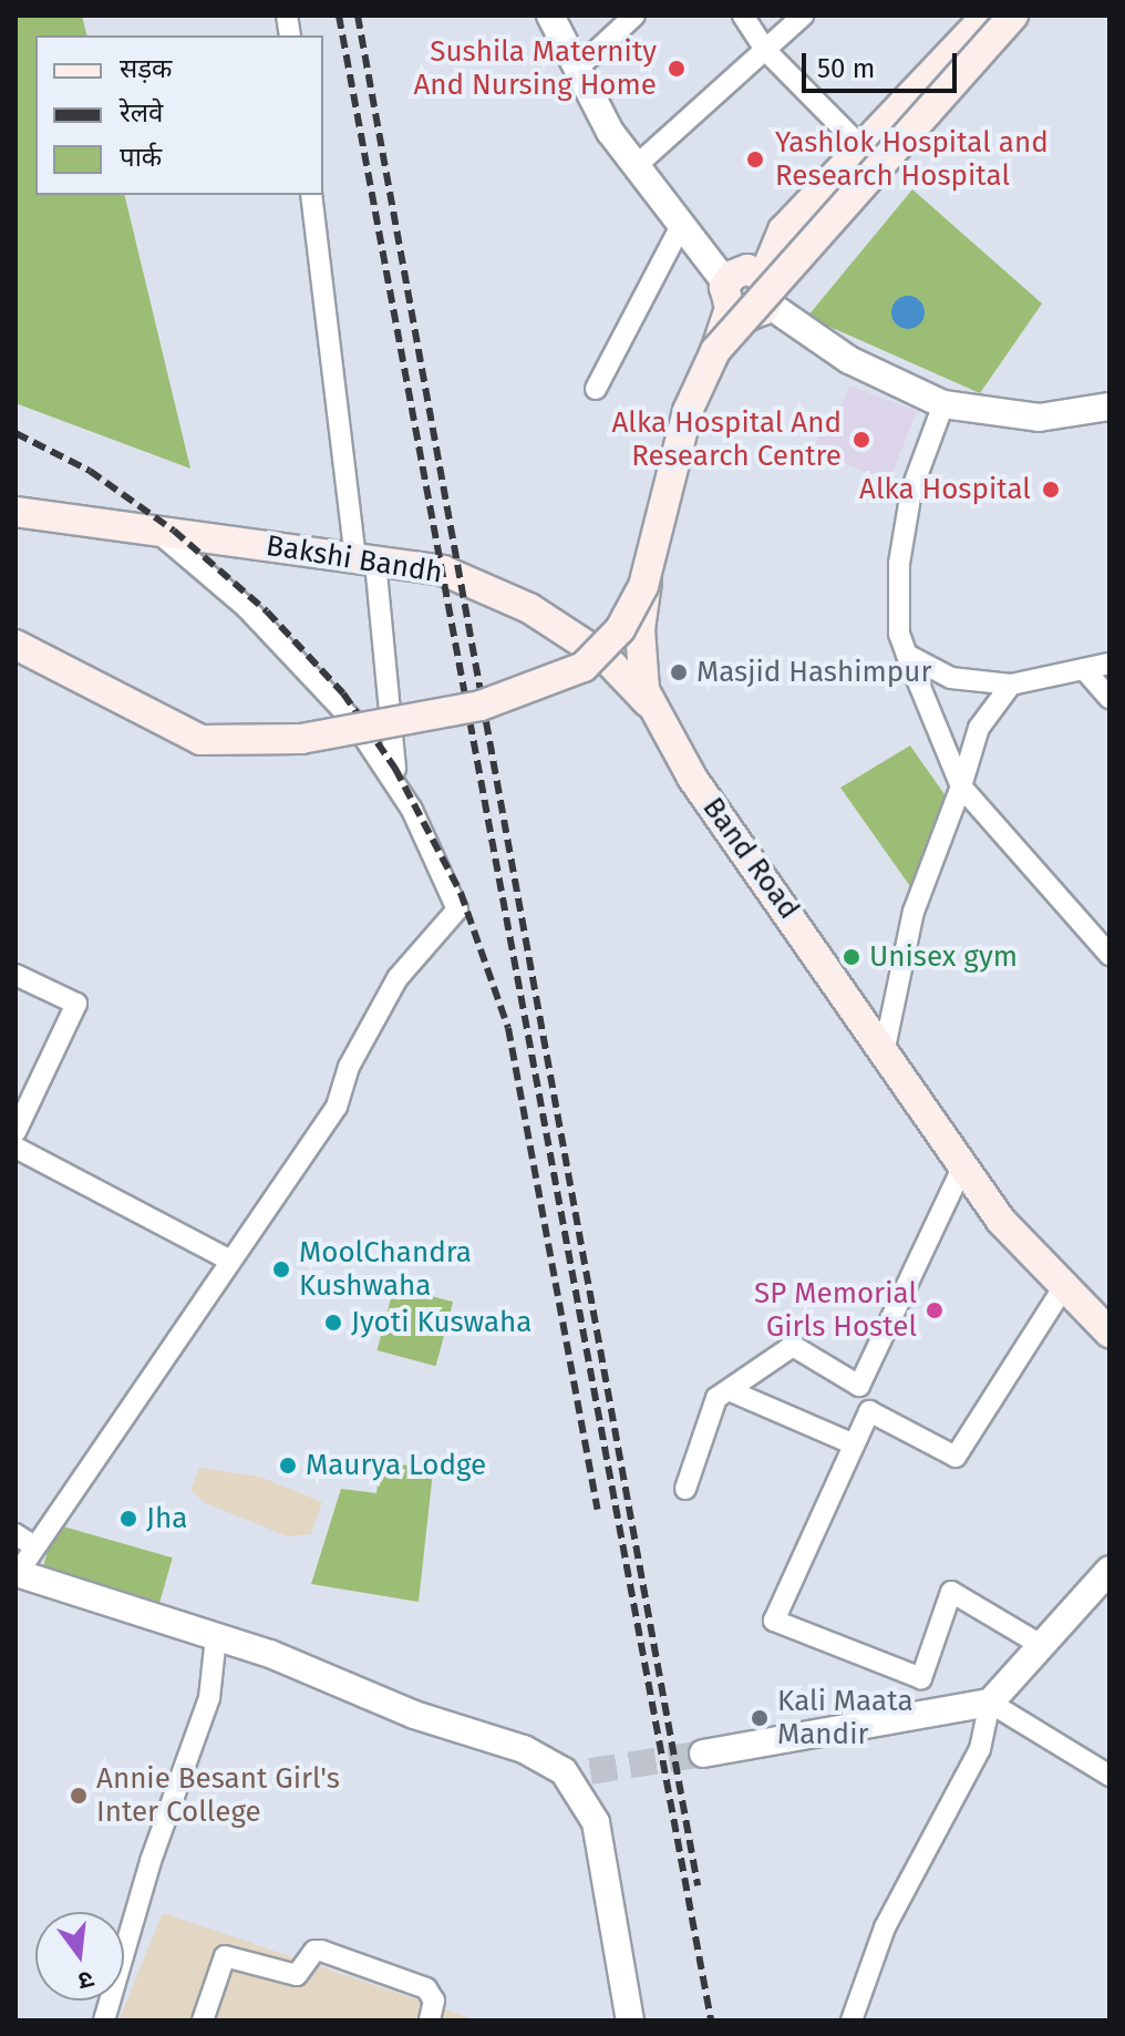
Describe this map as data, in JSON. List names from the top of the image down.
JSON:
{
  "streets": {
    "main road": ["Bakshi Bandh", "Band Road"]
  },
  "crossings": [
    ["Bakshi Bandh", "Band Road"]
  ],
  "places": [
    "Sushila Maternity And Nursing Home",
    "Yashlok Hospital and Research Hospital",
    "Alka Hospital And Research Centre",
    "Alka Hospital",
    "Masjid Hashimpur",
    "Unisex gym",
    "MoolChandra Kushwaha",
    "SP Memorial Girls Hostel",
    "Jyoti Kuswaha",
    "Maurya Lodge",
    "Jha",
    "Kali Maata Mandir",
    "Annie Besant Girl's Inter College"
  ],
  "legend": ["सड़क", "रेलवे", "पार्क"],
  "scale_bar": "50 m",
  "north": "bottom"
}
